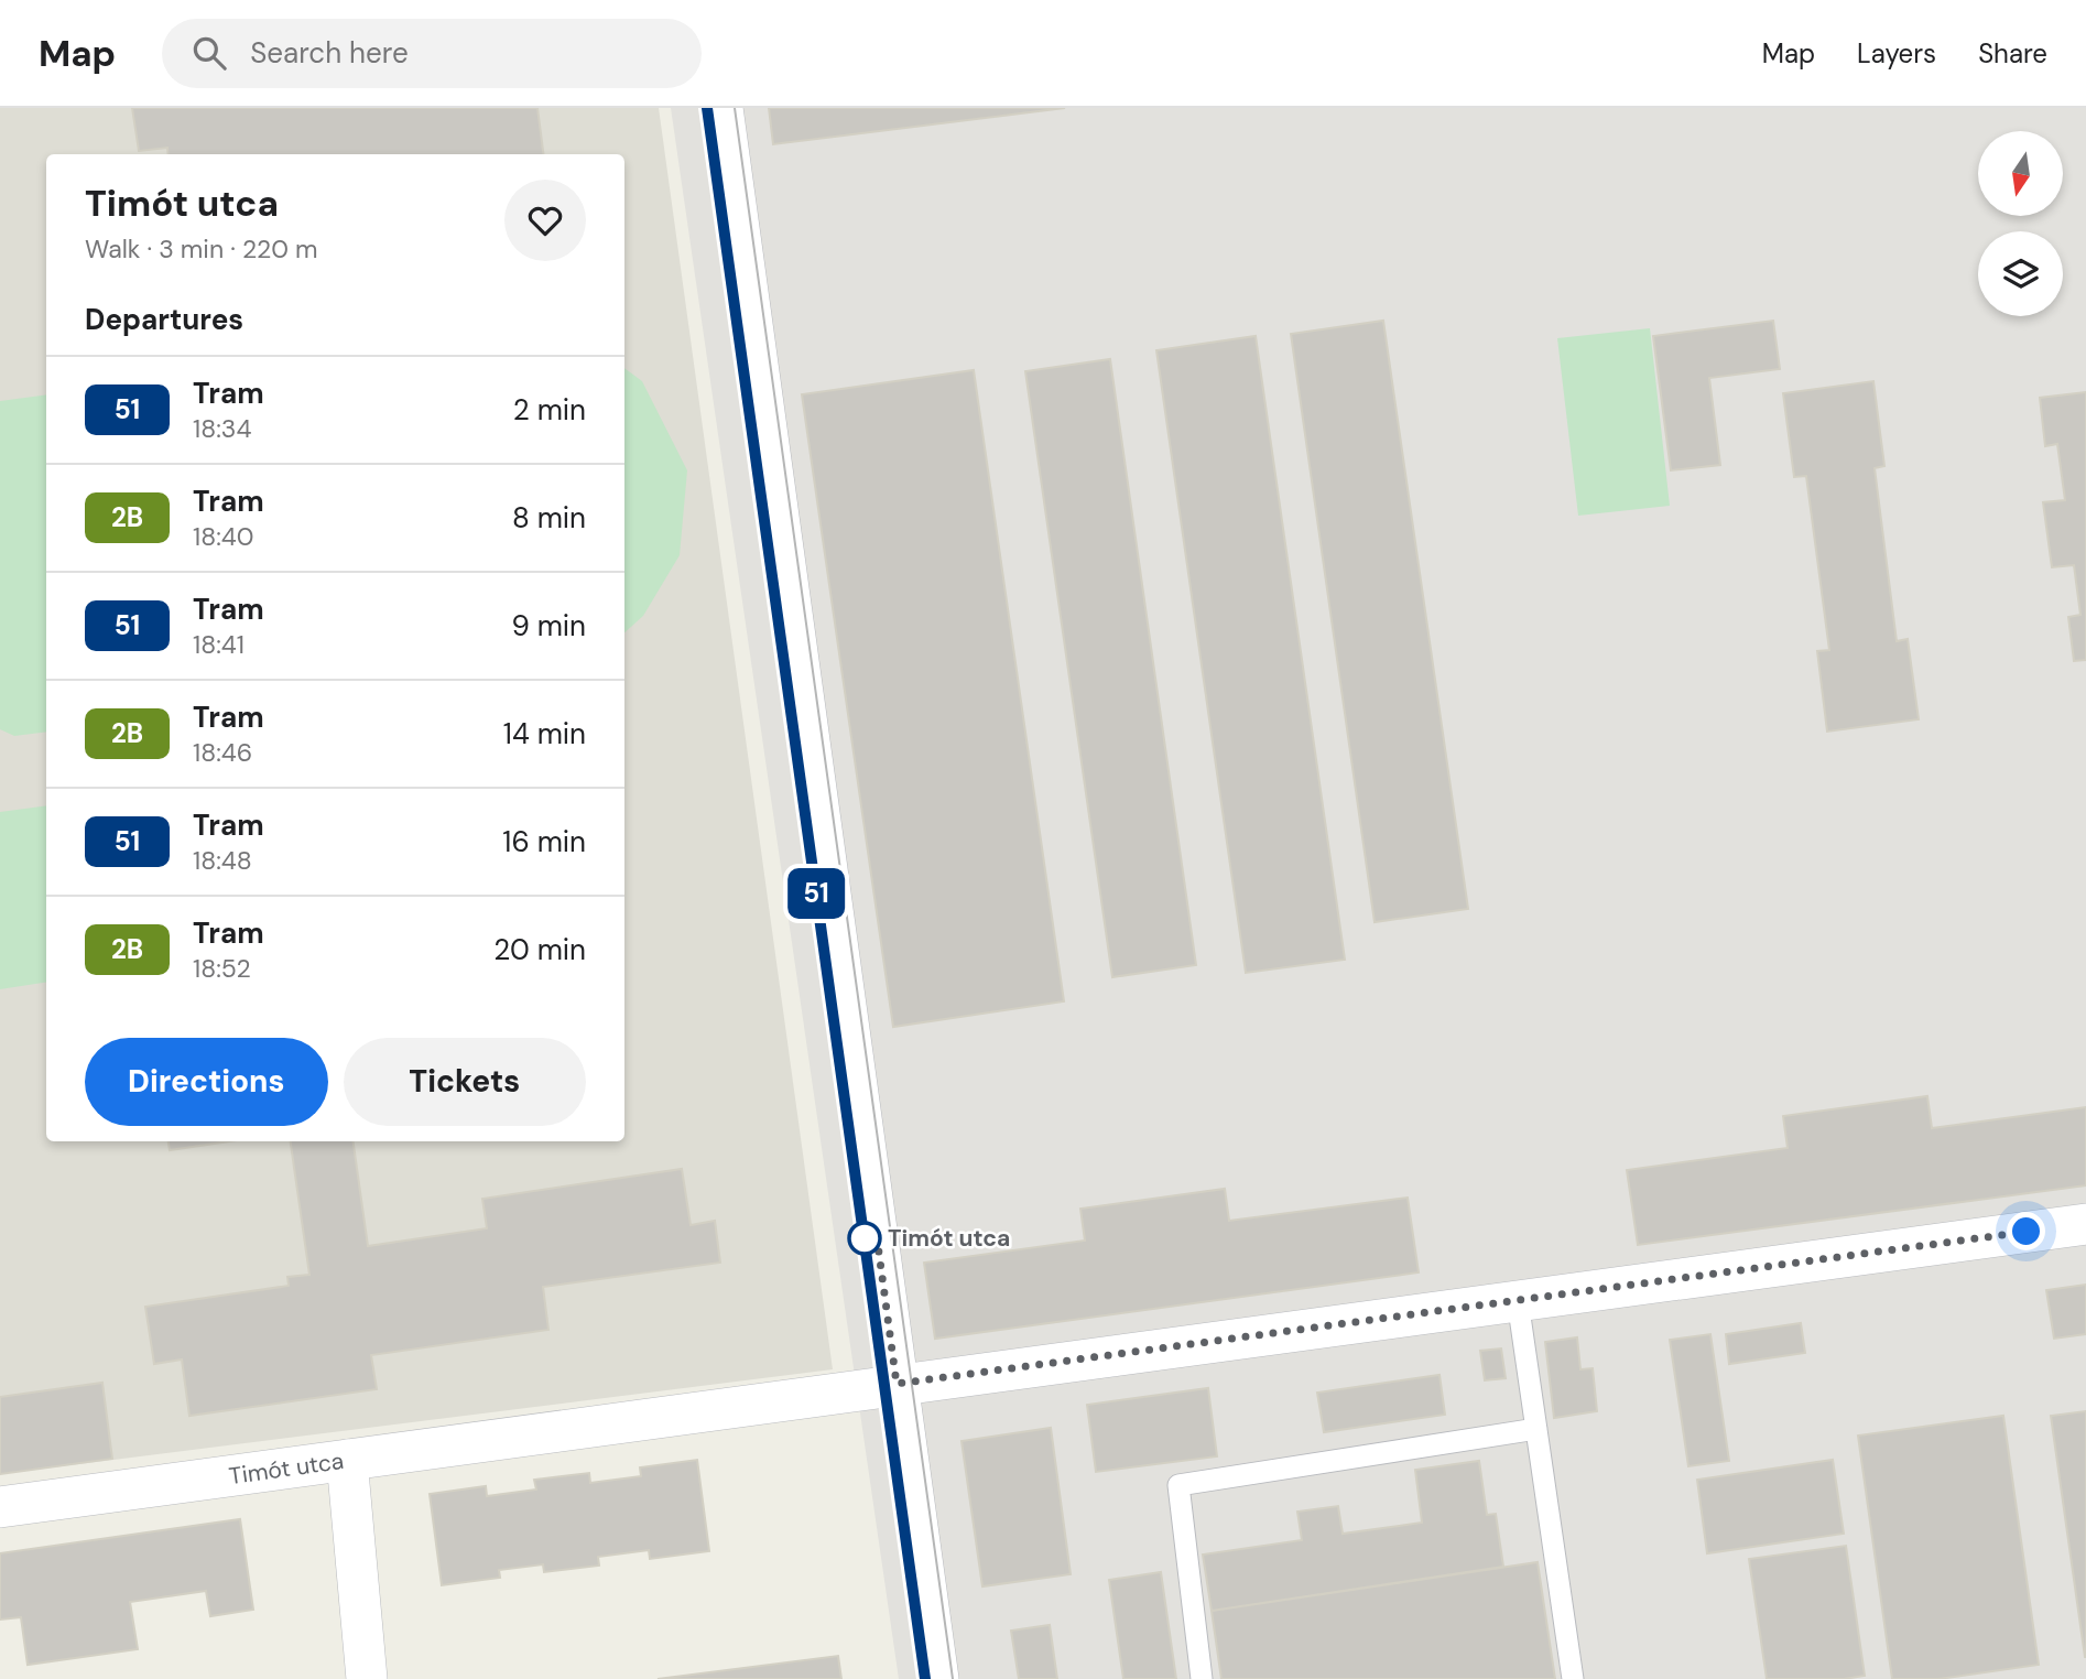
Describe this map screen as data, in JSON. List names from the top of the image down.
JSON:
{
  "streets": {
    "street": ["Timót utca"]
  },
  "places": ["Timót utca"],
  "lines": ["tram line 51"],
  "north": "bottom",
  "page": {
    "header": "Map",
    "search": "Search here",
    "nav": ["Map", "Layers", "Share"],
    "on_map": "51",
    "heading": [
      ["Timót utca", "Walk · 3 min · 220 m"],
      "Departures"
    ],
    "list": [
      {
        "mark": "51",
        "name": "Tram",
        "note": "18:34",
        "value": "2 min"
      },
      {
        "mark": "2B",
        "name": "Tram",
        "note": "18:40",
        "value": "8 min"
      },
      {
        "mark": "51",
        "name": "Tram",
        "note": "18:41",
        "value": "9 min"
      },
      {
        "mark": "2B",
        "name": "Tram",
        "note": "18:46",
        "value": "14 min"
      },
      {
        "mark": "51",
        "name": "Tram",
        "note": "18:48",
        "value": "16 min"
      },
      {
        "mark": "2B",
        "name": "Tram",
        "note": "18:52",
        "value": "20 min"
      }
    ],
    "buttons": ["Directions", "Tickets"]
  }
}
